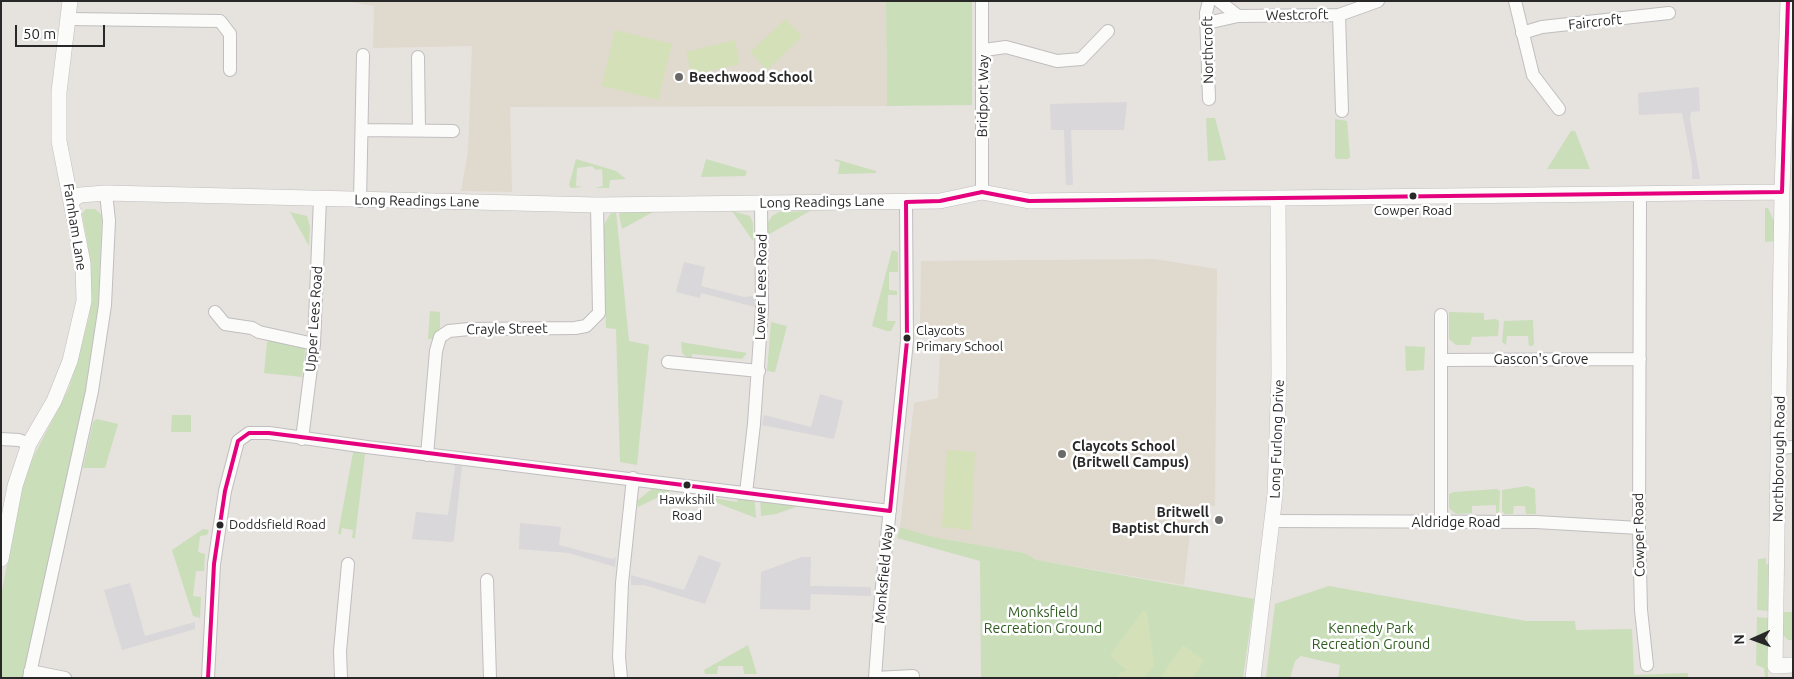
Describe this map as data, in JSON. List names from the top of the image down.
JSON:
{
  "streets": {
    "street": [
      "Westcroft",
      "Faircroft",
      "Northcroft",
      "Bridport Way",
      "Long Readings Lane",
      "Farnham Lane",
      "Lower Lees Road",
      "Upper Lees Road",
      "Crayle Street",
      "Gascon's Grove",
      "Long Furlong Drive",
      "Northborough Road",
      "Aldridge Road",
      "Cowper Road",
      "Monksfield Way"
    ]
  },
  "crossings": [
    ["Westcroft", "Northcroft"],
    ["Bridport Way", "Long Readings Lane"],
    ["Long Readings Lane", "Farnham Lane"],
    ["Long Readings Lane", "Lower Lees Road"],
    ["Long Readings Lane", "Upper Lees Road"],
    ["Long Readings Lane", "Crayle Street"],
    ["Long Readings Lane", "Long Furlong Drive"],
    ["Long Readings Lane", "Northborough Road"],
    ["Long Readings Lane", "Cowper Road"],
    ["Long Readings Lane", "Monksfield Way"],
    ["Gascon's Grove", "Cowper Road"],
    ["Long Furlong Drive", "Aldridge Road"],
    ["Aldridge Road", "Cowper Road"]
  ],
  "parks": ["Monksfield Recreation Ground", "Kennedy Park Recreation Ground"],
  "places": [
    "Beechwood School",
    "Cowper Road",
    "Claycots Primary School",
    "Claycots School (Britwell Campus)",
    "Hawkshill Road",
    "Britwell Baptist Church",
    "Doddsfield Road"
  ],
  "scale_bar": "50 m",
  "north": "left"
}
